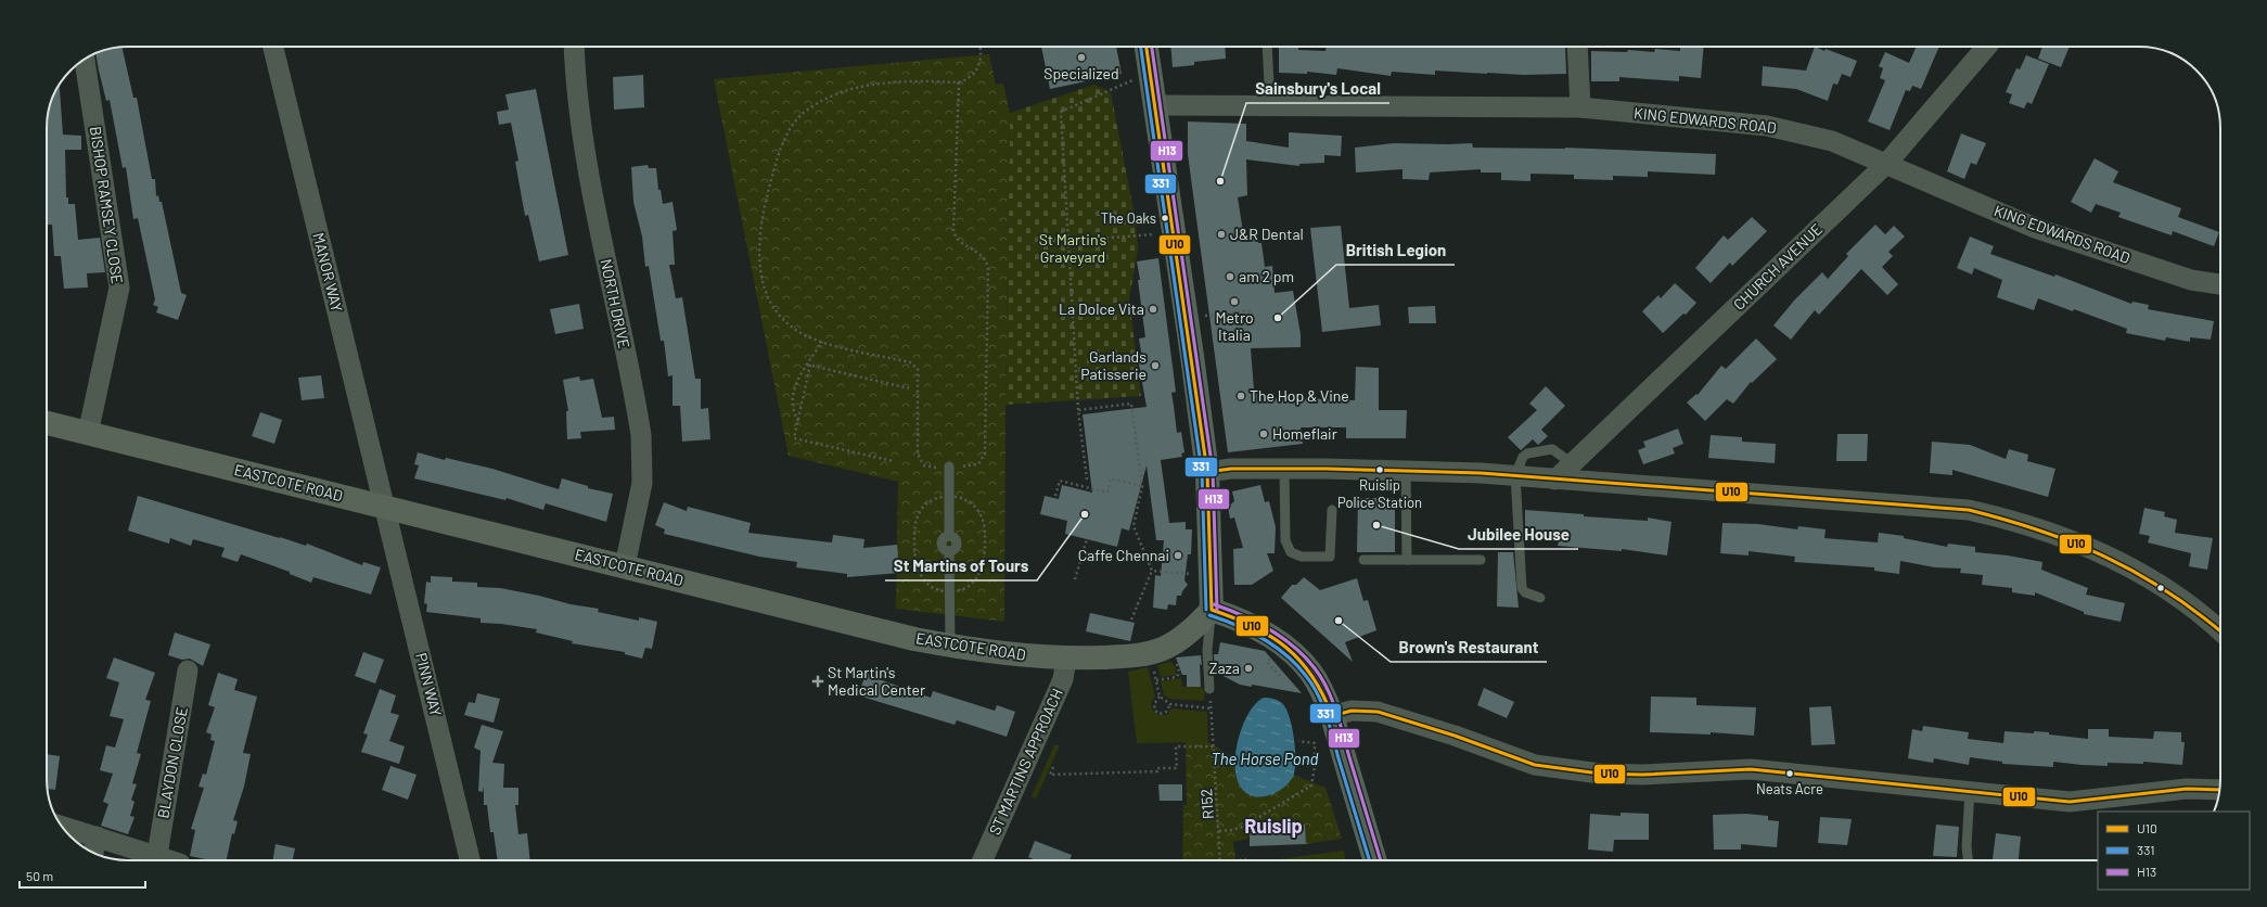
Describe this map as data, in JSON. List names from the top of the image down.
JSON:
{
  "streets": {
    "main road": ["EASTCOTE ROAD"],
    "street": [
      "KING EDWARDS ROAD",
      "BISHOP RAMSEY CLOSE",
      "CHURCH AVENUE",
      "MANOR WAY",
      "NORTH DRIVE",
      "PINN WAY",
      "ST MARTINS APPROACH",
      "BLAYDON CLOSE"
    ],
    "path": ["R152"]
  },
  "crossings": [
    ["KING EDWARDS ROAD", "CHURCH AVENUE"],
    ["BISHOP RAMSEY CLOSE", "EASTCOTE ROAD"],
    ["MANOR WAY", "EASTCOTE ROAD"],
    ["MANOR WAY", "PINN WAY"],
    ["NORTH DRIVE", "EASTCOTE ROAD"],
    ["EASTCOTE ROAD", "PINN WAY"],
    ["EASTCOTE ROAD", "ST MARTINS APPROACH"]
  ],
  "districts": ["Ruislip"],
  "water": ["The Horse Pond"],
  "parks": ["St Martin's Graveyard"],
  "places": {
    "other": [
      "Specialized",
      "Sainsbury's Local",
      "The Oaks",
      "J&R Dental",
      "am 2 pm",
      "Metro Italia",
      "La Dolce Vita",
      "British Legion",
      "Garlands Patisserie",
      "The Hop & Vine",
      "Homeflair",
      "Ruislip Police Station",
      "St Martins of Tours",
      "Jubilee House",
      "Caffe Chennai",
      "Brown's Restaurant",
      "Zaza",
      "Neats Acre"
    ],
    "health": ["St Martin's Medical Center"]
  },
  "lines": ["transit line U10", "transit line 331", "transit line H13"],
  "legend": ["U10", "331", "H13"],
  "scale_bar": "50 m"
}
